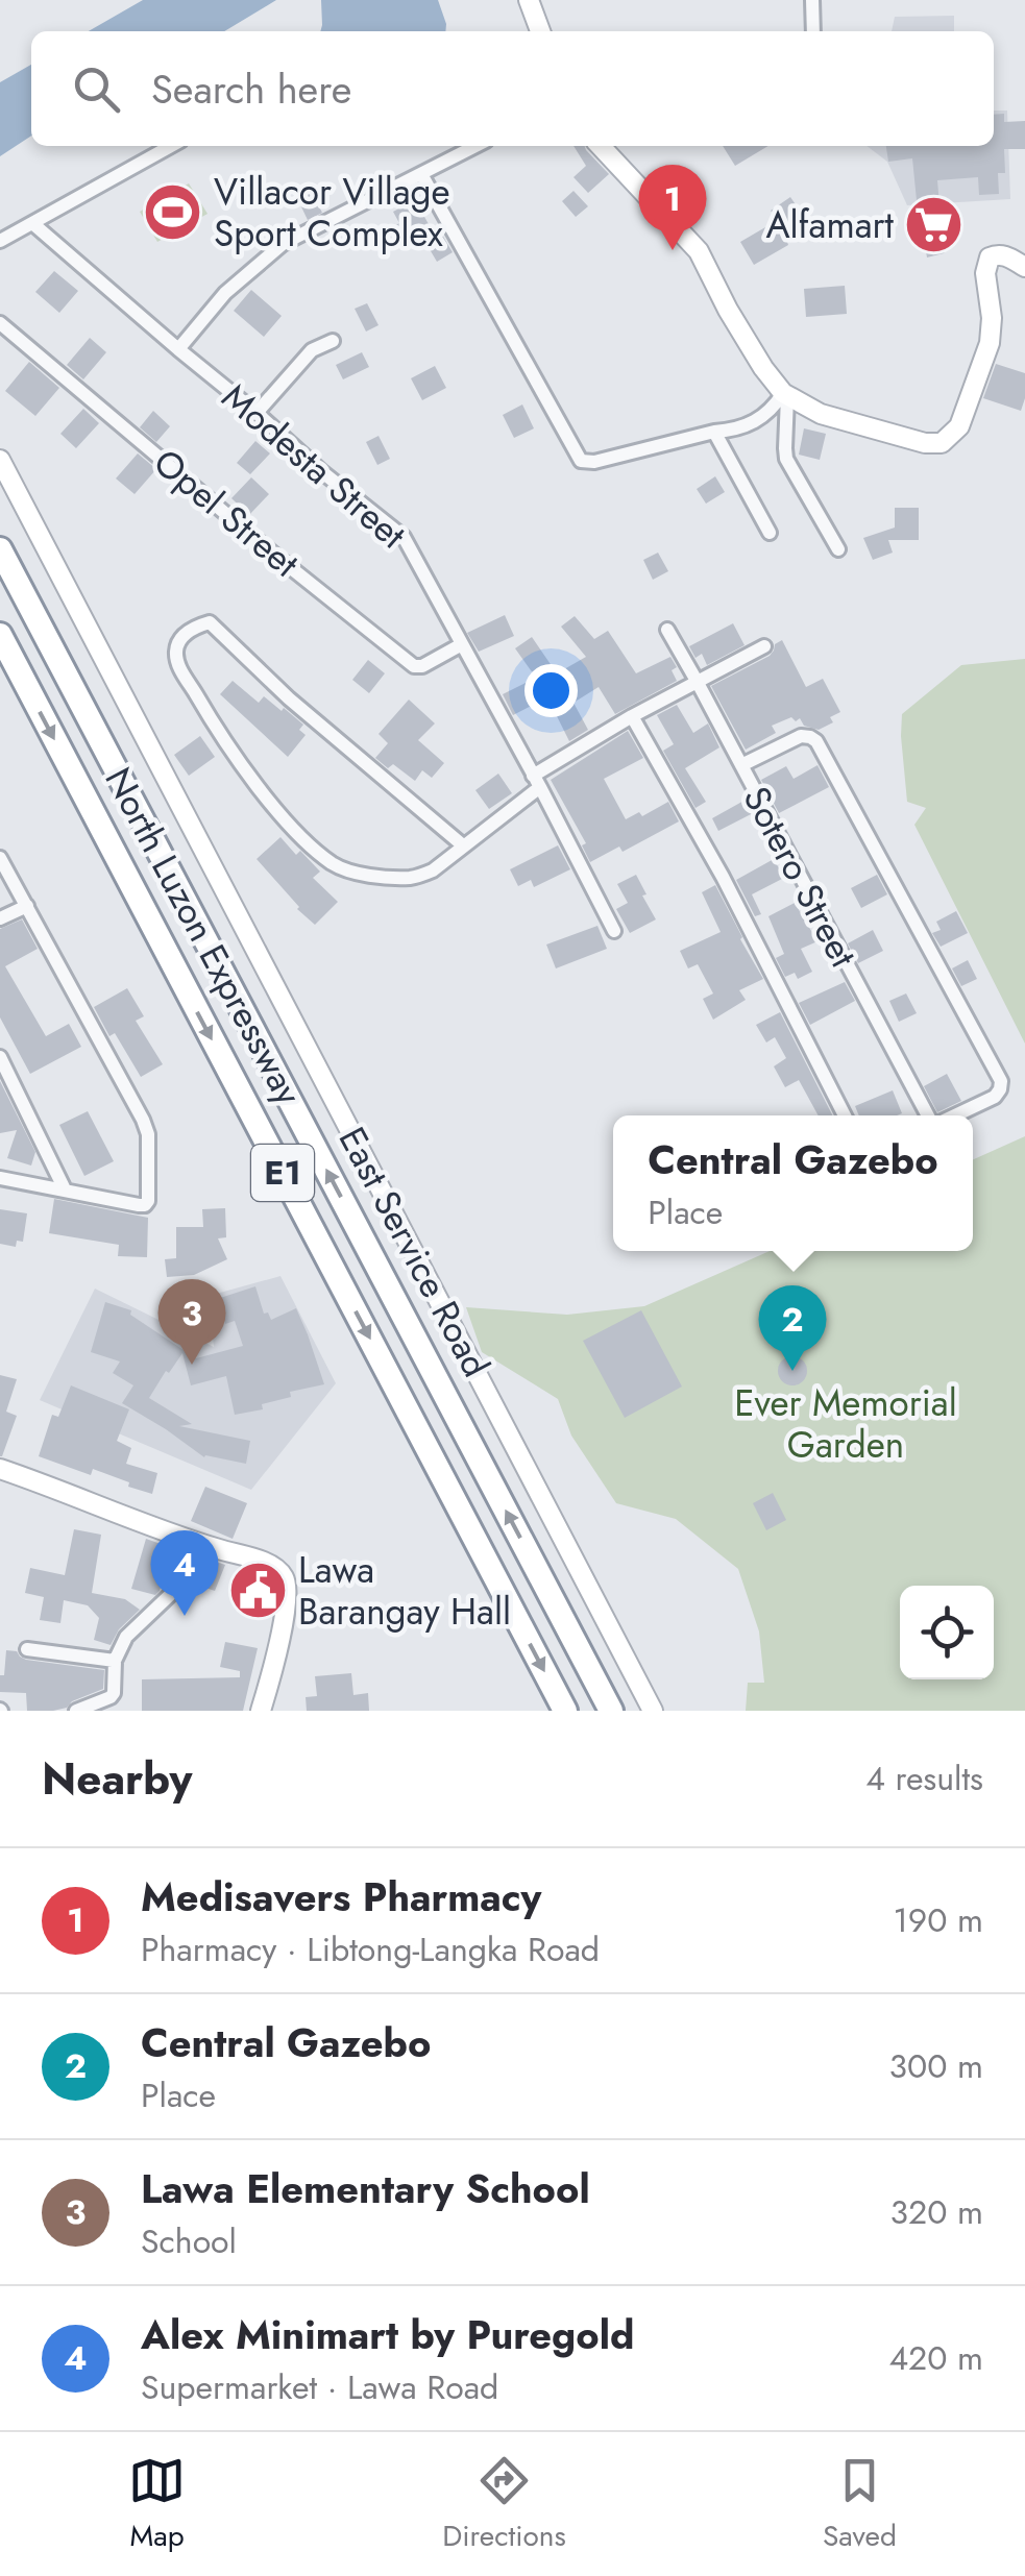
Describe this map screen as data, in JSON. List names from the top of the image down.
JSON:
{
  "streets": {
    "highway": ["North Luzon Expressway", "E1"],
    "street": [
      "Modesta Street",
      "Opel Street",
      "Sotero Street",
      "East Service Road"
    ]
  },
  "crossings": [
    ["Modesta Street", "Opel Street"]
  ],
  "parks": ["Ever Memorial Garden"],
  "places": {
    "sports": ["Villacor Village Sport Complex"],
    "supermarket": ["Alfamart"],
    "public building": ["Lawa Barangay Hall"]
  },
  "page": {
    "search": "Search here",
    "pins": [
      "1",
      "3",
      "2",
      "4"
    ],
    "popup": ["Central Gazebo", "Place"],
    "heading": ["Nearby", "4 results"],
    "list": [
      {
        "mark": "1",
        "name": "Medisavers Pharmacy",
        "note": "Pharmacy · Libtong-Langka Road",
        "value": "190 m"
      },
      {
        "mark": "2",
        "name": "Central Gazebo",
        "note": "Place",
        "value": "300 m"
      },
      {
        "mark": "3",
        "name": "Lawa Elementary School",
        "note": "School",
        "value": "320 m"
      },
      {
        "mark": "4",
        "name": "Alex Minimart by Puregold",
        "note": "Supermarket · Lawa Road",
        "value": "420 m"
      }
    ],
    "nav": ["Map", "Directions", "Saved"]
  }
}
